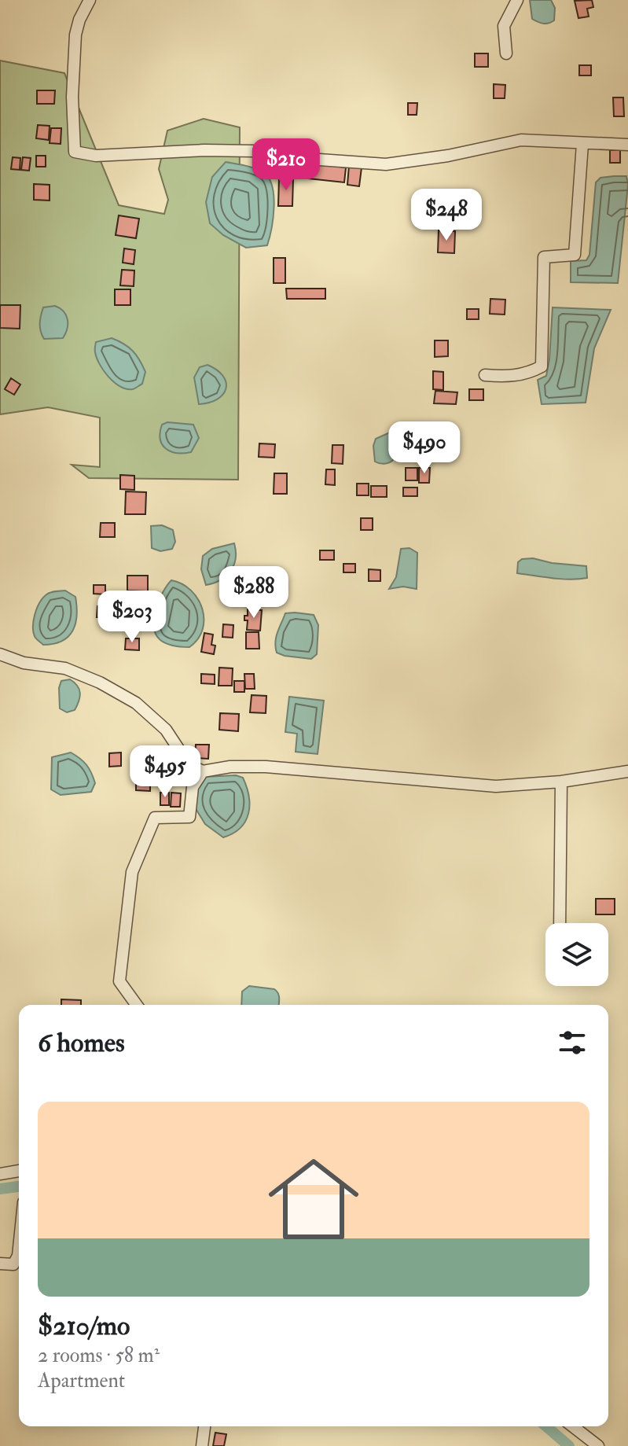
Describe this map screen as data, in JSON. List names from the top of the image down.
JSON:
{
  "page": {
    "price": [
      "$210",
      "$248",
      "$490",
      "$288",
      "$203",
      "$495"
    ],
    "heading": "6 homes",
    "list": [
      {
        "name": "$210/mo",
        "note": "2 rooms · 58 m² · Apartment"
      }
    ]
  }
}
